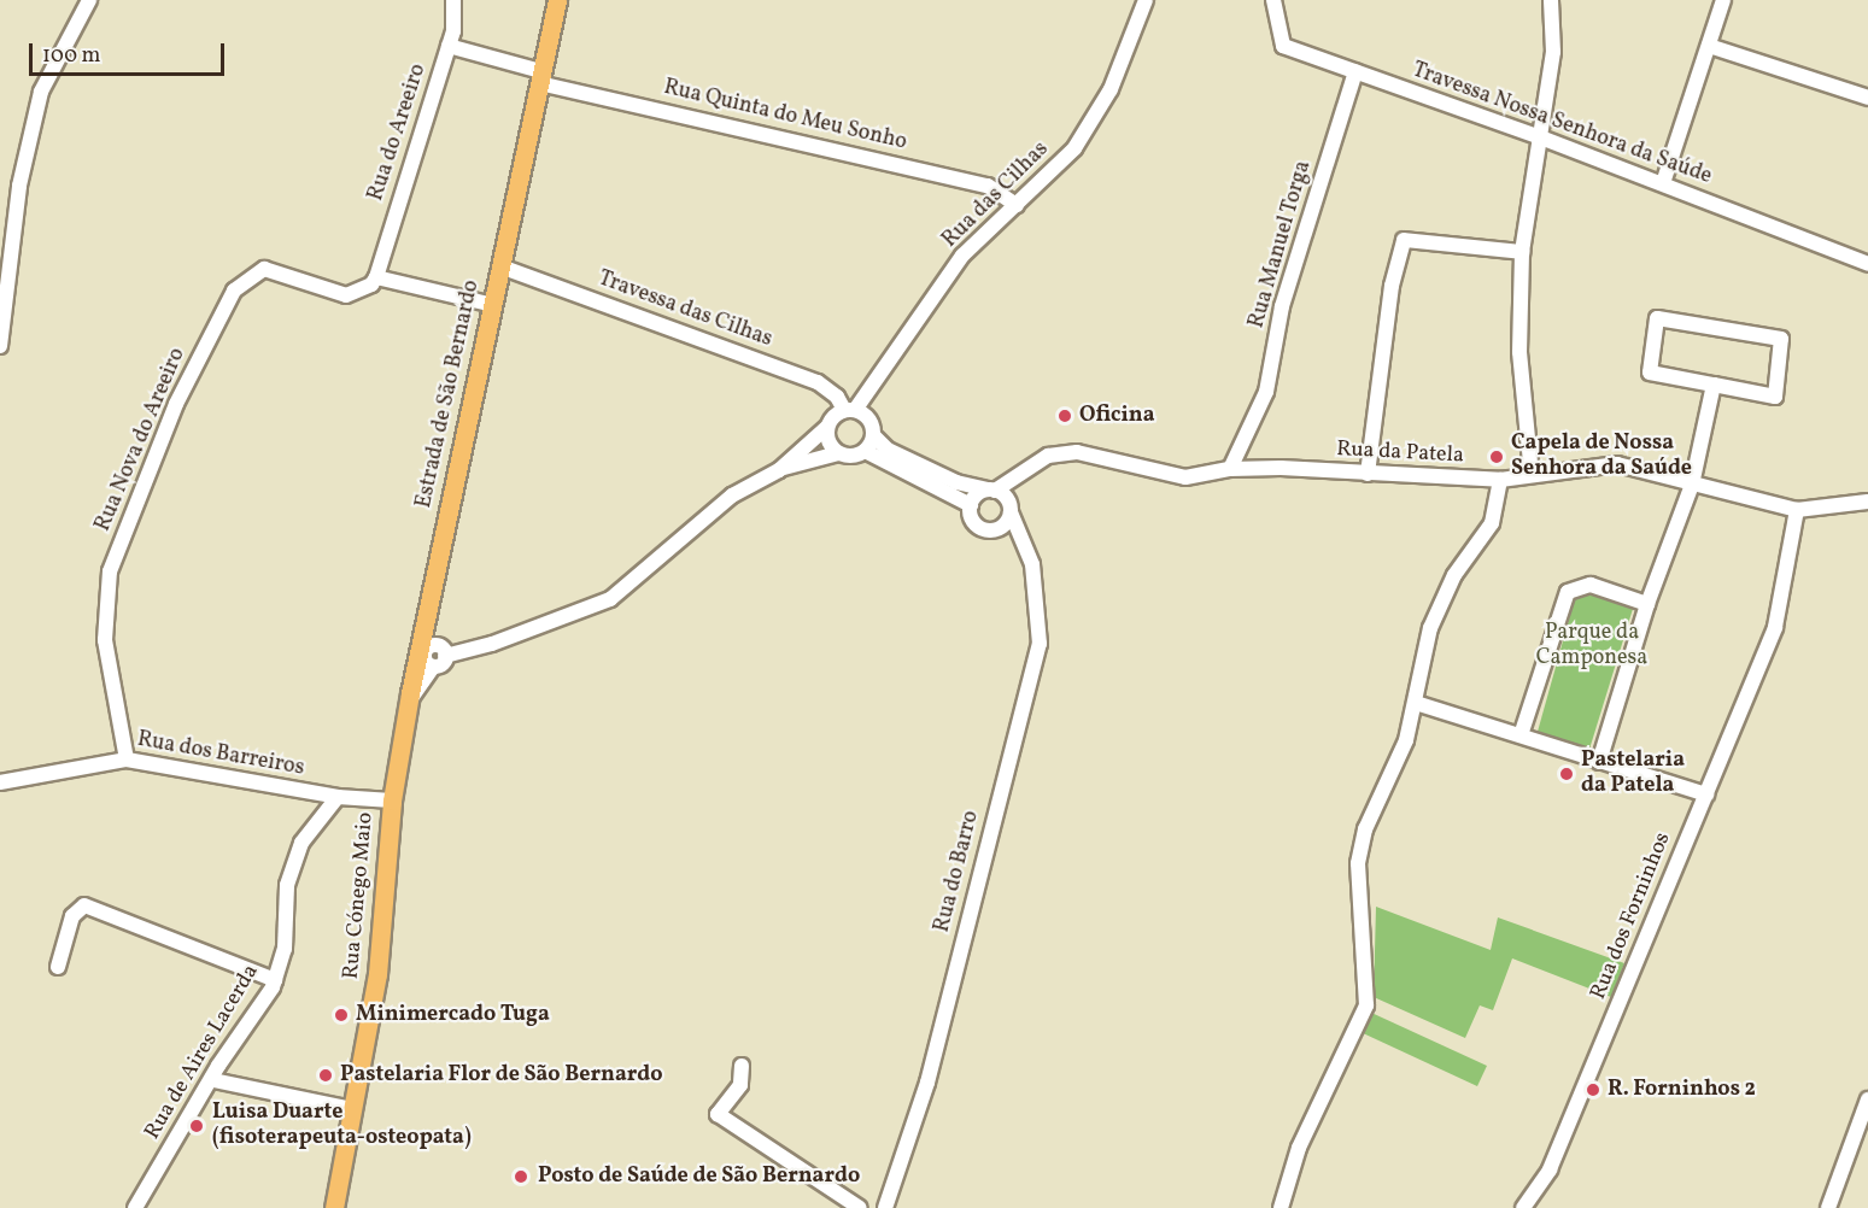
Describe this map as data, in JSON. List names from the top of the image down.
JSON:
{
  "streets": {
    "main road": ["Estrada de São Bernardo", "Rua Cónego Maio"],
    "street": [
      "Rua Quinta do Meu Sonho",
      "Travessa Nossa Senhora da Saúde",
      "Rua do Areeiro",
      "Rua das Cilhas",
      "Rua Manuel Torga",
      "Travessa das Cilhas",
      "Rua Nova do Areeiro",
      "Rua da Patela",
      "Rua dos Barreiros",
      "Rua do Barro",
      "Rua dos Forninhos",
      "Rua de Aires Lacerda"
    ]
  },
  "crossings": [
    ["Rua Quinta do Meu Sonho", "Rua do Areeiro"],
    ["Rua Quinta do Meu Sonho", "Rua das Cilhas"],
    ["Rua Quinta do Meu Sonho", "Estrada de São Bernardo"],
    ["Travessa Nossa Senhora da Saúde", "Rua Manuel Torga"],
    ["Rua do Areeiro", "Rua Nova do Areeiro"],
    ["Rua das Cilhas", "Travessa das Cilhas"],
    ["Rua Manuel Torga", "Rua da Patela"],
    ["Travessa das Cilhas", "Estrada de São Bernardo"],
    ["Estrada de São Bernardo", "Rua dos Barreiros"],
    ["Estrada de São Bernardo", "Rua Cónego Maio"],
    ["Rua Nova do Areeiro", "Rua dos Barreiros"],
    ["Rua da Patela", "Rua do Barro"],
    ["Rua da Patela", "Rua dos Forninhos"],
    ["Rua dos Barreiros", "Rua Cónego Maio"],
    ["Rua dos Barreiros", "Rua de Aires Lacerda"]
  ],
  "parks": ["Parque da Camponesa"],
  "places": [
    "Oficina",
    "Capela de Nossa Senhora da Saúde",
    "Pastelaria da Patela",
    "Minimercado Tuga",
    "Pastelaria Flor de São Bernardo",
    "R. Forninhos 2",
    "Luisa Duarte (fisoterapeuta-osteopata)",
    "Posto de Saúde de São Bernardo"
  ],
  "scale_bar": "100 m"
}
